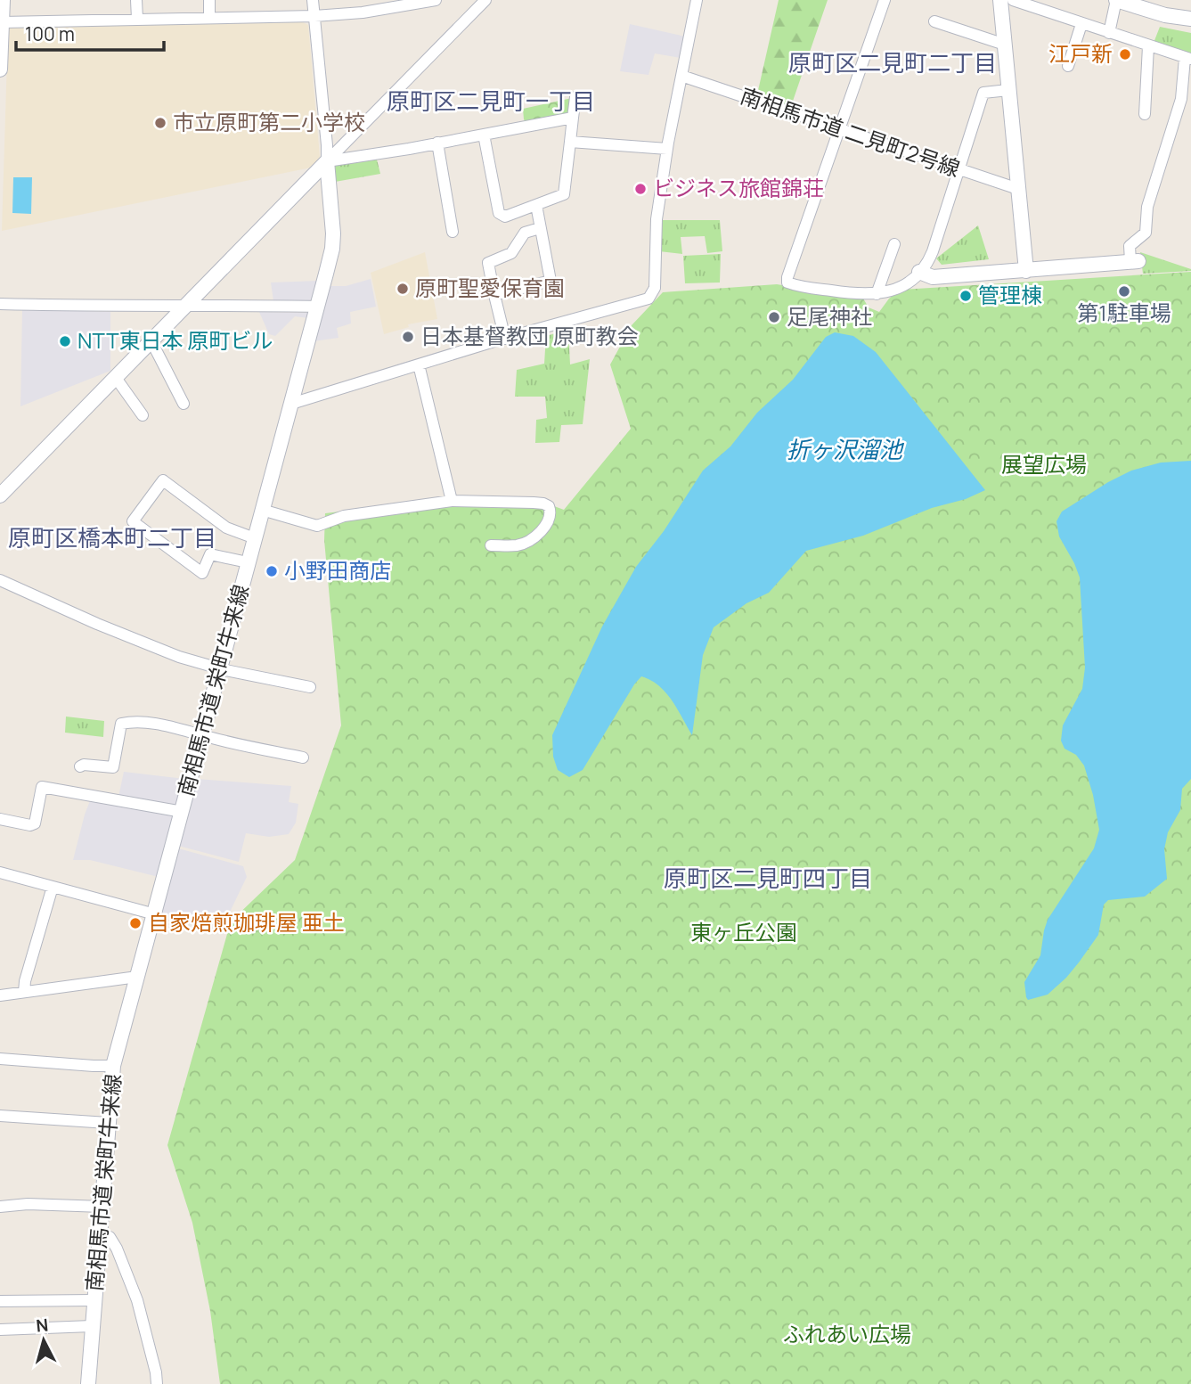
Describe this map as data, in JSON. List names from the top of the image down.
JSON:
{
  "streets": {
    "street": ["南相馬市道 二見町2号線", "南相馬市道 栄町牛来線"]
  },
  "districts": [
    "原町区二見町二丁目",
    "原町区二見町一丁目",
    "原町区橋本町二丁目",
    "原町区二見町四丁目"
  ],
  "water": ["折ヶ沢溜池"],
  "parks": ["展望広場", "東ヶ丘公園", "ふれあい広場"],
  "places": [
    "江戸新",
    "市立原町第二小学校",
    "ビジネス旅館錦荘",
    "原町聖愛保育園",
    "第1駐車場",
    "管理棟",
    "足尾神社",
    "日本基督教団 原町教会",
    "NTT東日本 原町ビル",
    "小野田商店",
    "自家焙煎珈琲屋 亜土"
  ],
  "scale_bar": "100 m",
  "north": "top"
}
